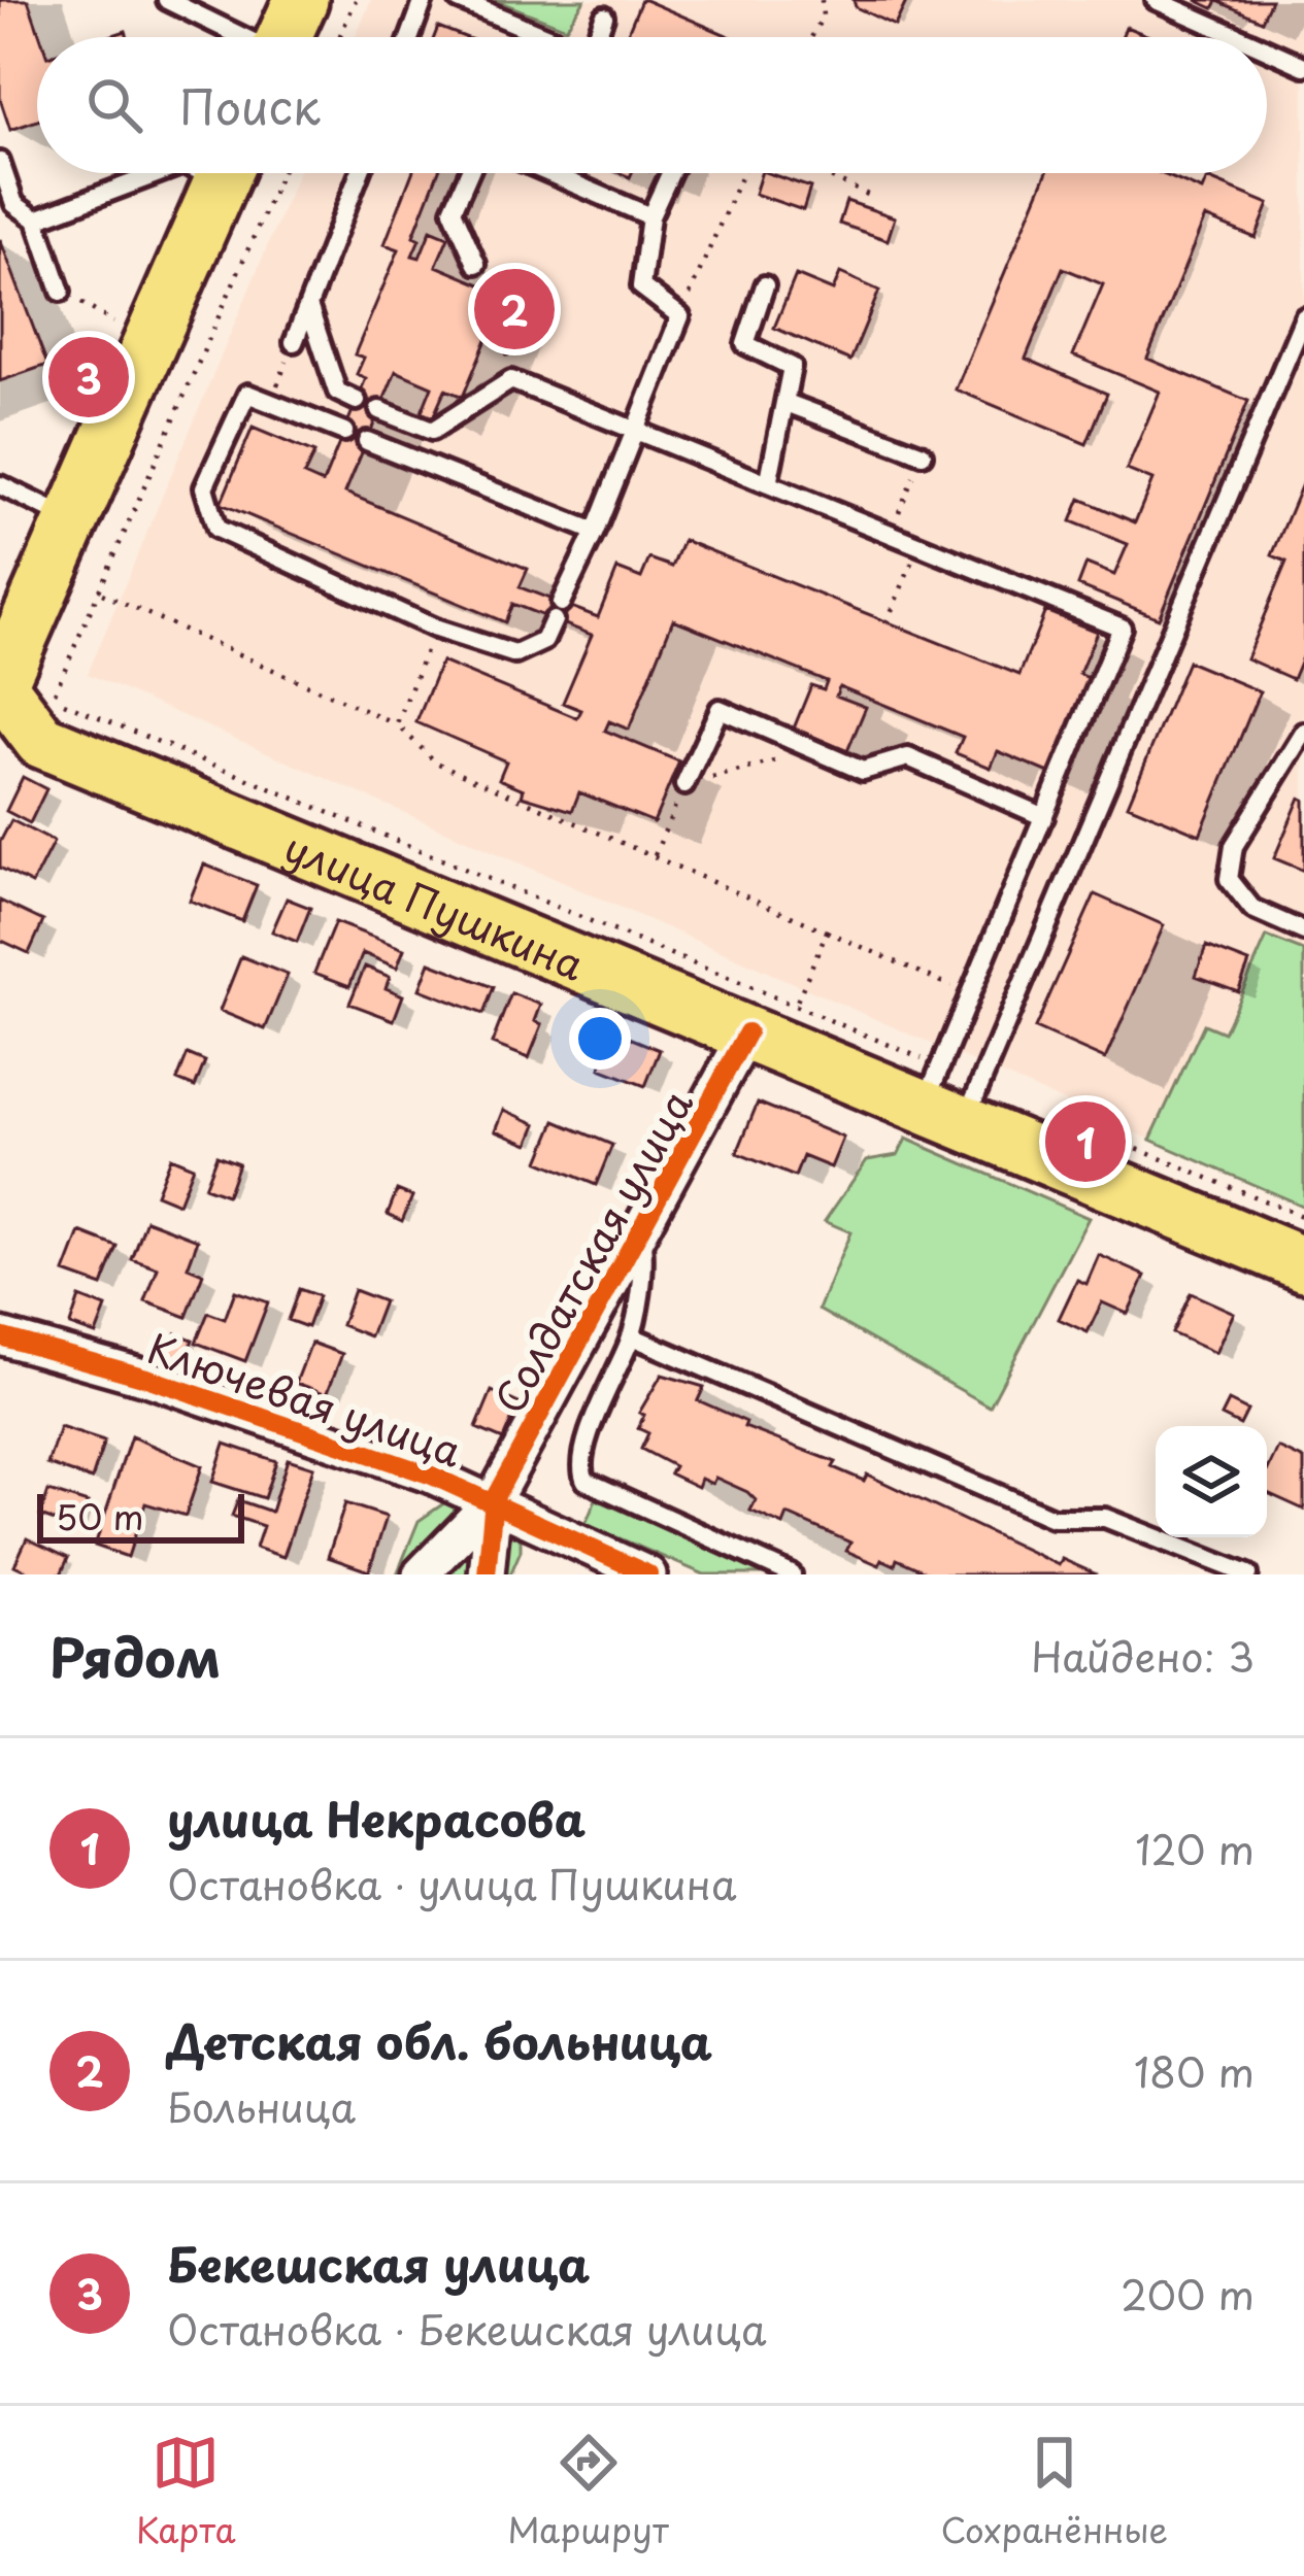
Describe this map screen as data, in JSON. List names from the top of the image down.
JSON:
{
  "streets": {
    "main road": ["улица Пушкина"],
    "street": ["Солдатская улица", "Ключевая улица"]
  },
  "crossings": [
    ["улица Пушкина", "Солдатская улица"],
    ["Солдатская улица", "Ключевая улица"]
  ],
  "scale_bar": "50 m",
  "page": {
    "search": "Поиск",
    "pins": ["2", "3", "1"],
    "scale": "50 m",
    "heading": ["Рядом", "Найдено: 3"],
    "list": [
      {
        "mark": "1",
        "name": "улица Некрасова",
        "note": "Остановка · улица Пушкина",
        "value": "120 m"
      },
      {
        "mark": "2",
        "name": "Детская обл. больница",
        "note": "Больница",
        "value": "180 m"
      },
      {
        "mark": "3",
        "name": "Бекешская улица",
        "note": "Остановка · Бекешская улица",
        "value": "200 m"
      }
    ],
    "nav": ["Карта", "Маршрут", "Сохранённые"]
  }
}
